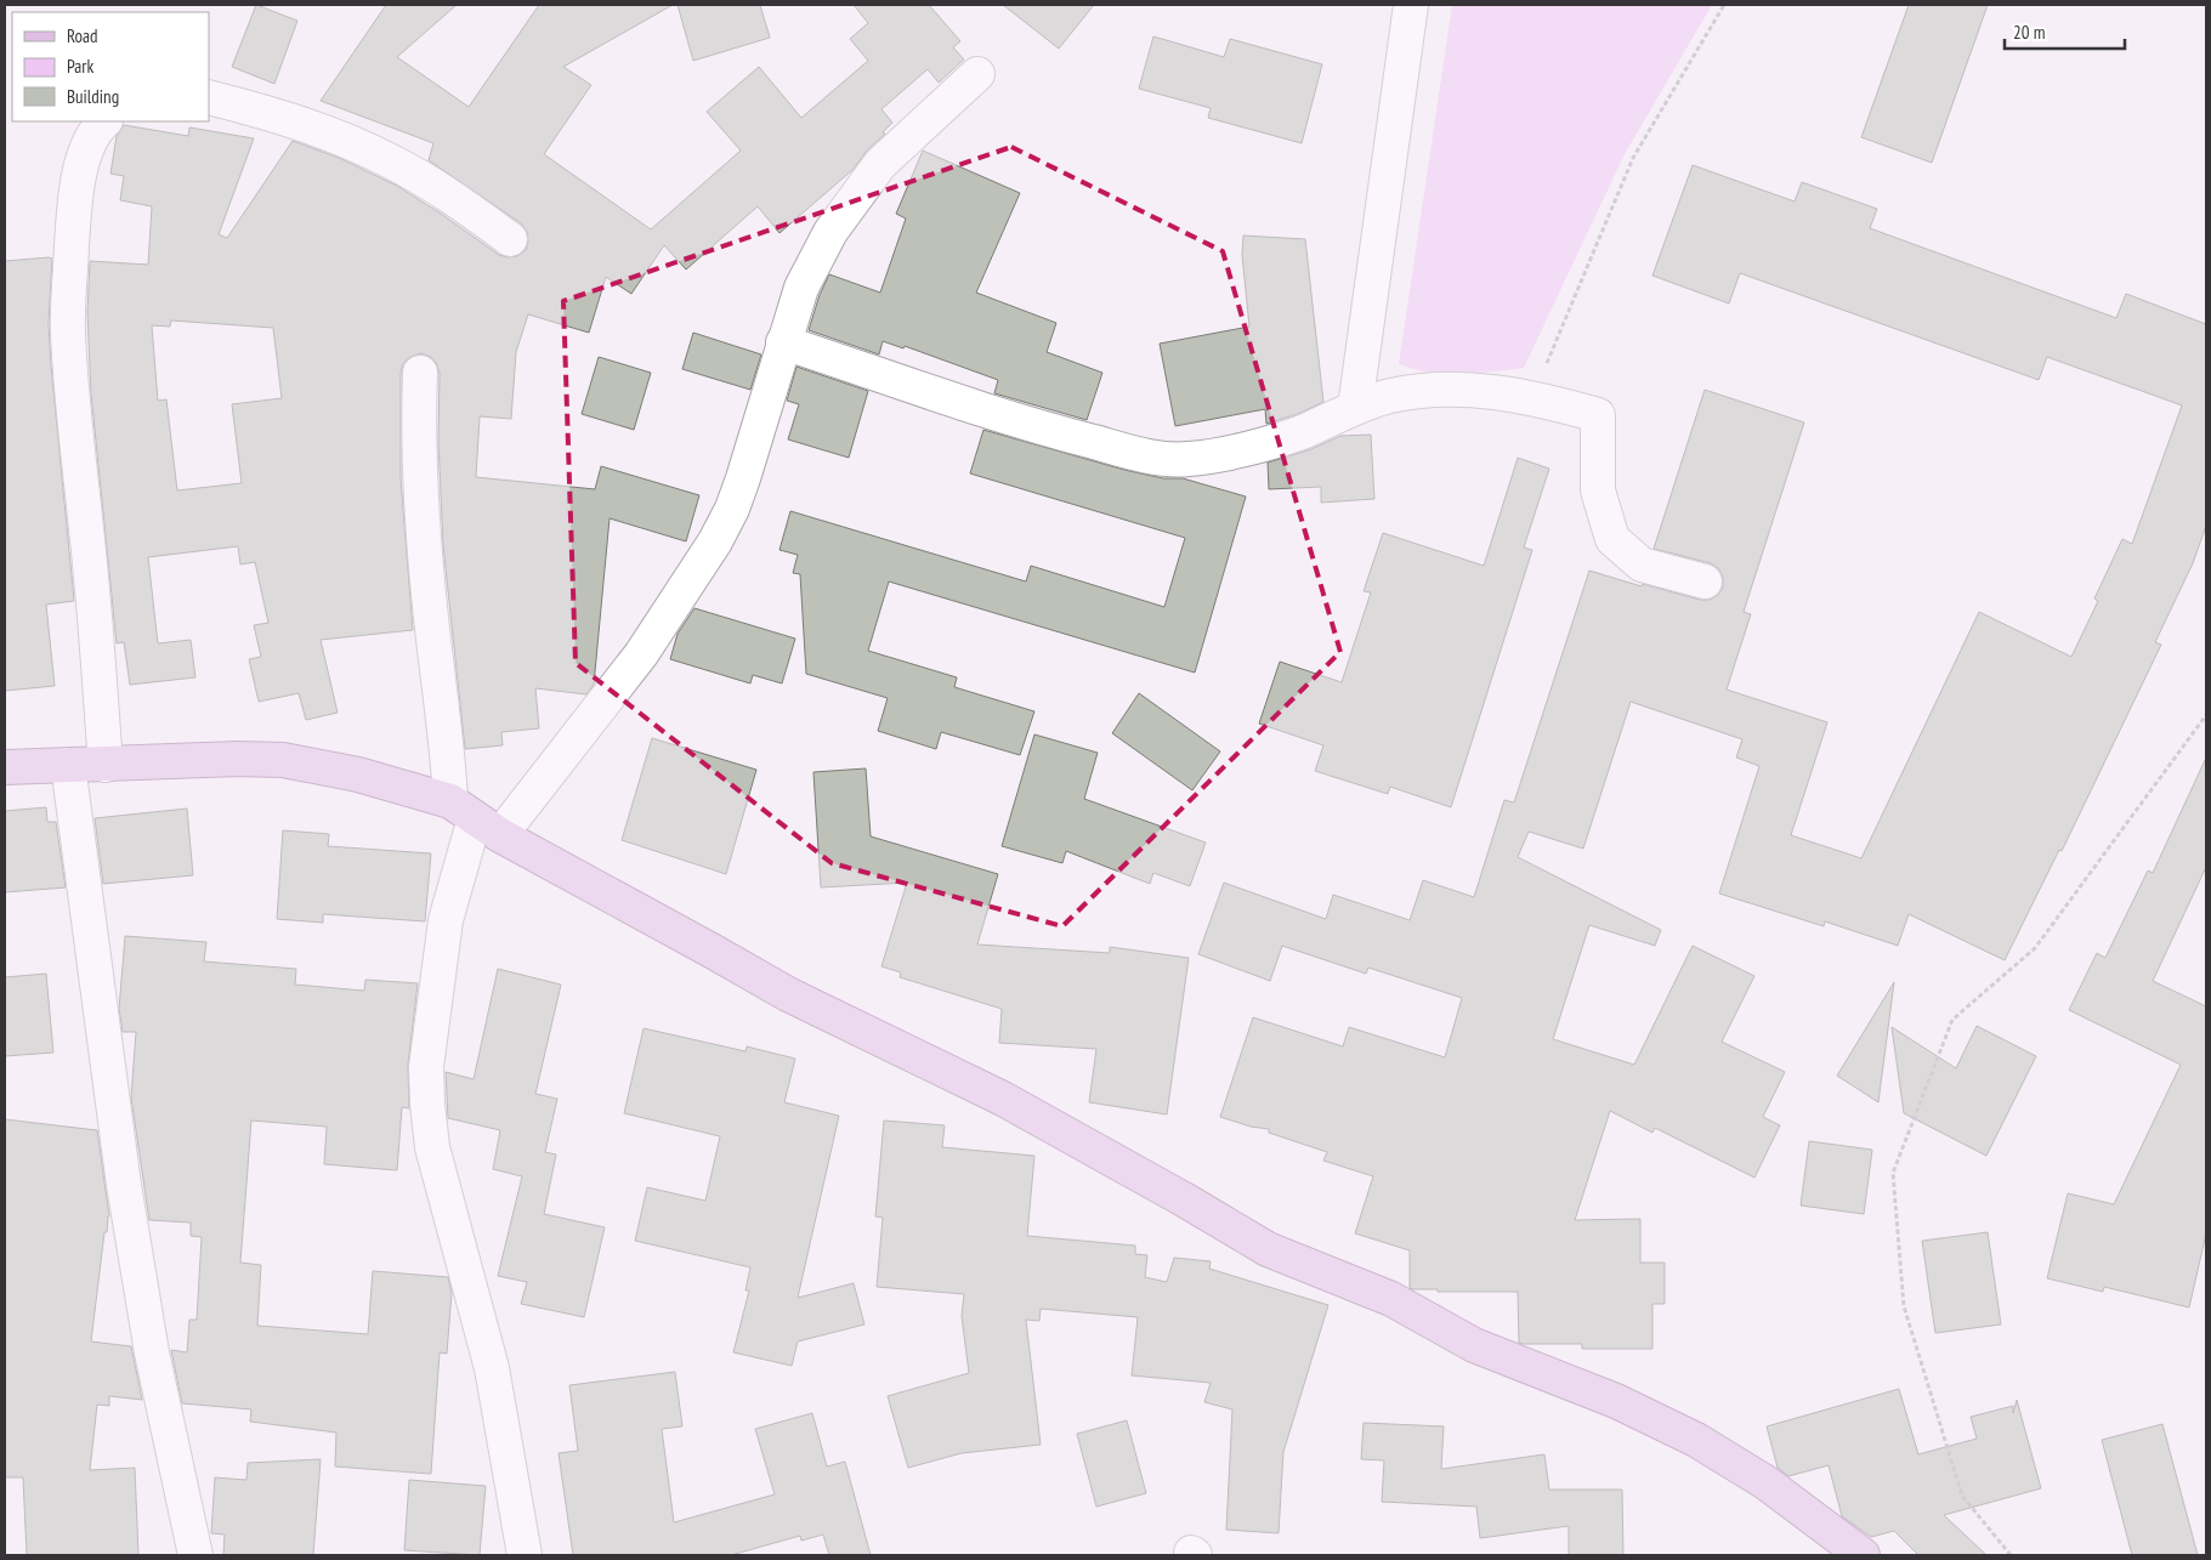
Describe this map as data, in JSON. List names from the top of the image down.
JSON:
{
  "legend": ["Road", "Park", "Building"],
  "scale_bar": "20 m"
}
